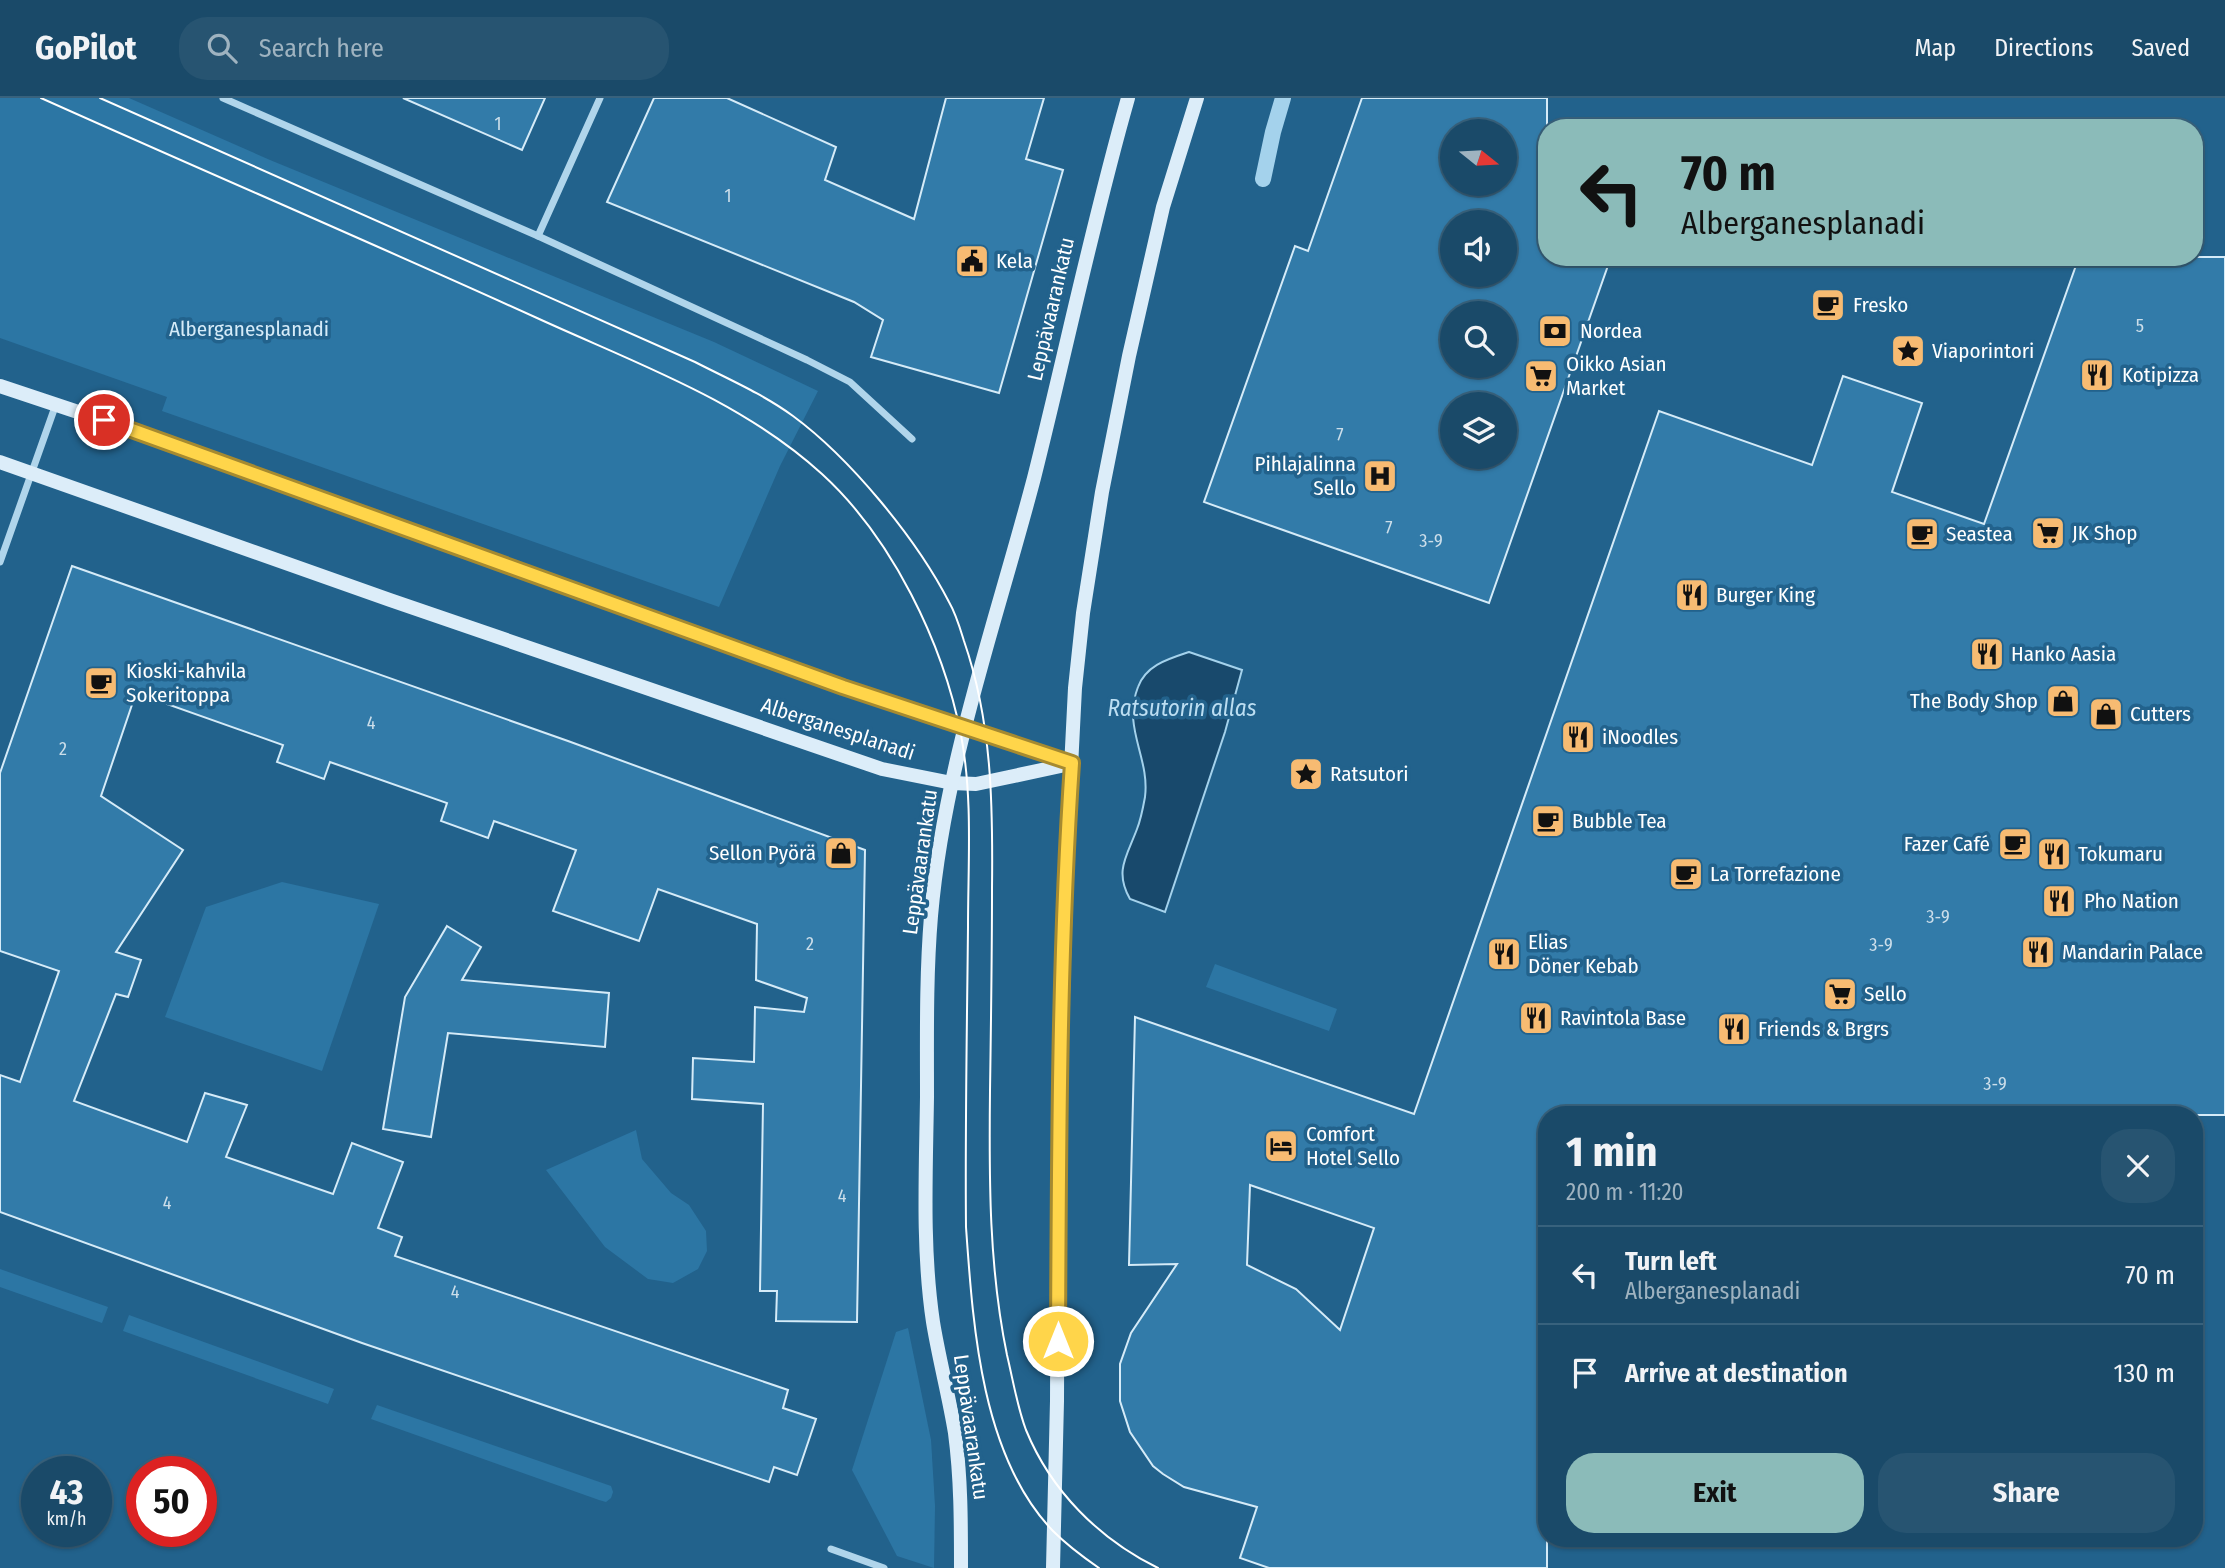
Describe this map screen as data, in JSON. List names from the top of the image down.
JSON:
{
  "streets": {
    "main road": ["Leppävaarankatu", "Alberganesplanadi"]
  },
  "crossings": [
    ["Leppävaarankatu", "Alberganesplanadi"]
  ],
  "water": ["Ratsutorin allas"],
  "parks": ["Alberganesplanadi"],
  "places": {
    "public building": ["Kela"],
    "cafe": [
      "Fresko",
      "Seastea",
      "Kioski-kahvila Sokeritoppa",
      "Bubble Tea",
      "Fazer Café",
      "La Torrefazione"
    ],
    "bank": ["Nordea"],
    "place": ["Viaporintori", "Ratsutori"],
    "restaurant": [
      "Kotipizza",
      "Burger King",
      "Hanko Aasia",
      "iNoodles",
      "Tokumaru",
      "Pho Nation",
      "Mandarin Palace",
      "Elias Döner Kebab",
      "Ravintola Base",
      "Friends & Brgrs"
    ],
    "supermarket": ["Oikko Asian Market", "JK Shop", "Sello"],
    "hospital": ["Pihlajalinna Sello"],
    "shop": ["The Body Shop", "Cutters", "Sellon Pyörä"],
    "hotel": ["Comfort Hotel Sello"]
  },
  "house_numbers": [
    "1",
    "1",
    "5",
    "7",
    "7",
    "3-9",
    "4",
    "2",
    "3-9",
    "2",
    "3-9",
    "3-9",
    "4",
    "4",
    "4"
  ],
  "north": "right",
  "page": {
    "header": "GoPilot",
    "search": "Search here",
    "nav": ["Map", "Directions", "Saved"],
    "turn": ["70 m", "Alberganesplanadi"],
    "heading": ["1 min", "200 m · 11:20"],
    "list": [
      {
        "name": "Turn left",
        "note": "Alberganesplanadi",
        "value": "70 m"
      },
      {
        "name": "Arrive at destination",
        "value": "130 m"
      }
    ],
    "buttons": ["Exit", "Share"],
    "speed": "43 km/h",
    "limit": "50"
  }
}
